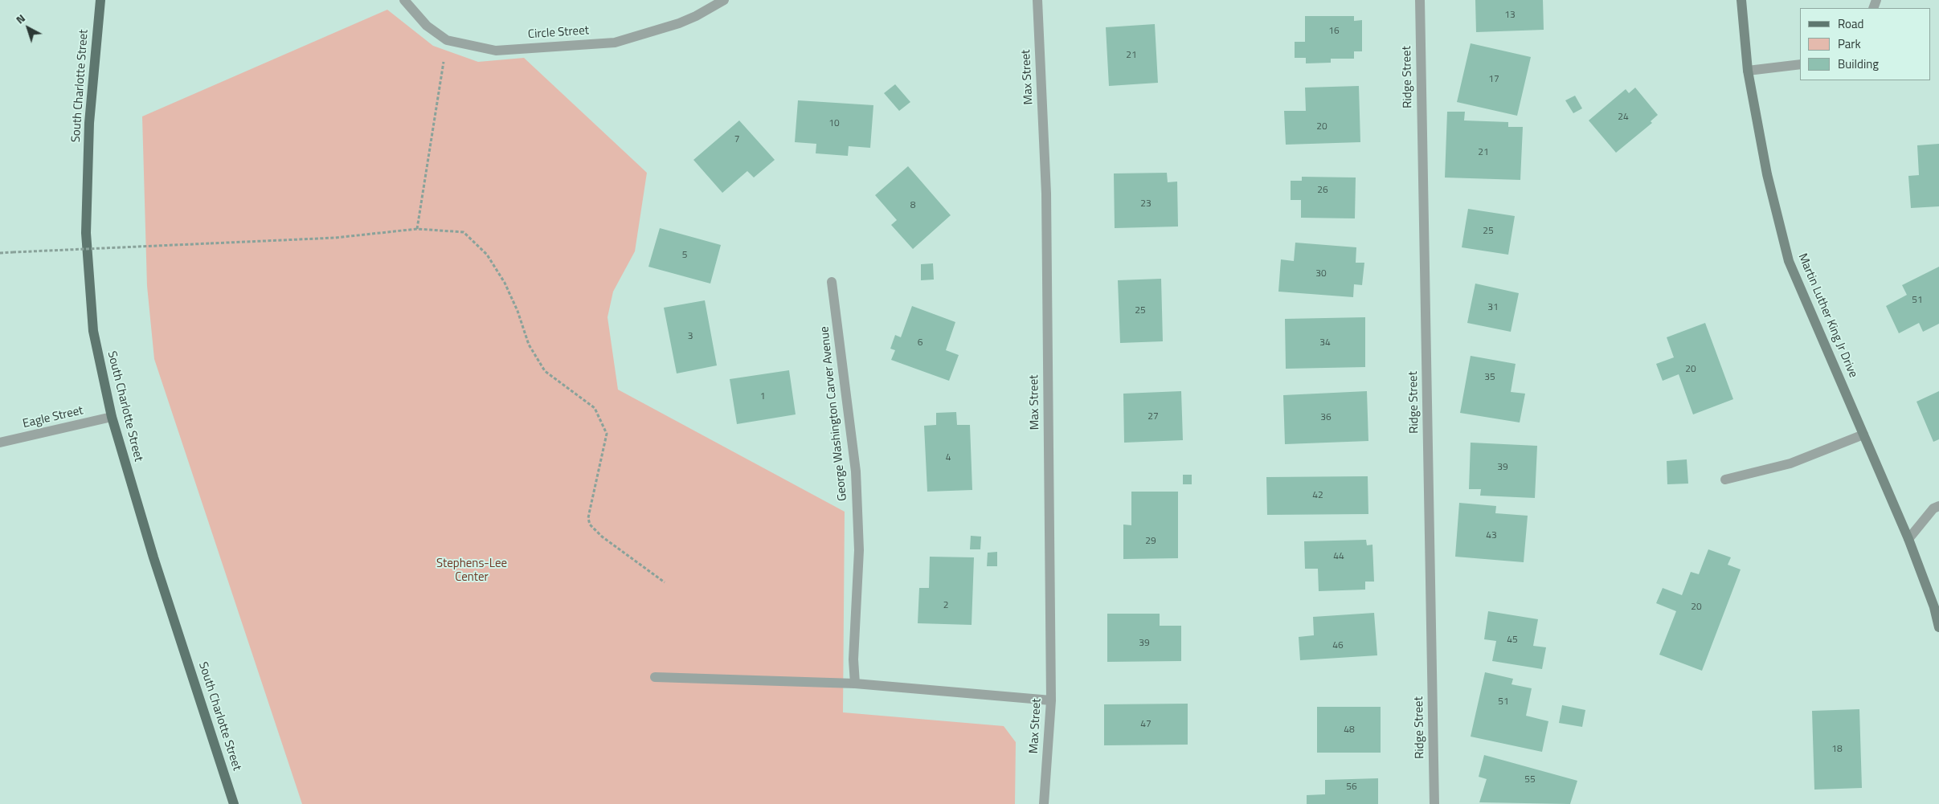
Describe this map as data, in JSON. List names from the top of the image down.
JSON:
{
  "streets": {
    "main road": ["South Charlotte Street", "Martin Luther King Jr Drive"],
    "street": [
      "Circle Street",
      "Max Street",
      "Ridge Street",
      "George Washington Carver Avenue",
      "Eagle Street"
    ]
  },
  "crossings": [
    ["South Charlotte Street", "Eagle Street"]
  ],
  "parks": ["Stephens-Lee Center"],
  "house_numbers": [
    "13",
    "16",
    "21",
    "17",
    "24",
    "10",
    "20",
    "7",
    "21",
    "26",
    "23",
    "8",
    "25",
    "5",
    "30",
    "51",
    "31",
    "25",
    "3",
    "6",
    "34",
    "20",
    "35",
    "1",
    "27",
    "36",
    "4",
    "39",
    "42",
    "43",
    "29",
    "44",
    "2",
    "20",
    "45",
    "39",
    "46",
    "51",
    "47",
    "48",
    "18",
    "55",
    "56"
  ],
  "legend": ["Road", "Park", "Building"],
  "north": "top left"
}
